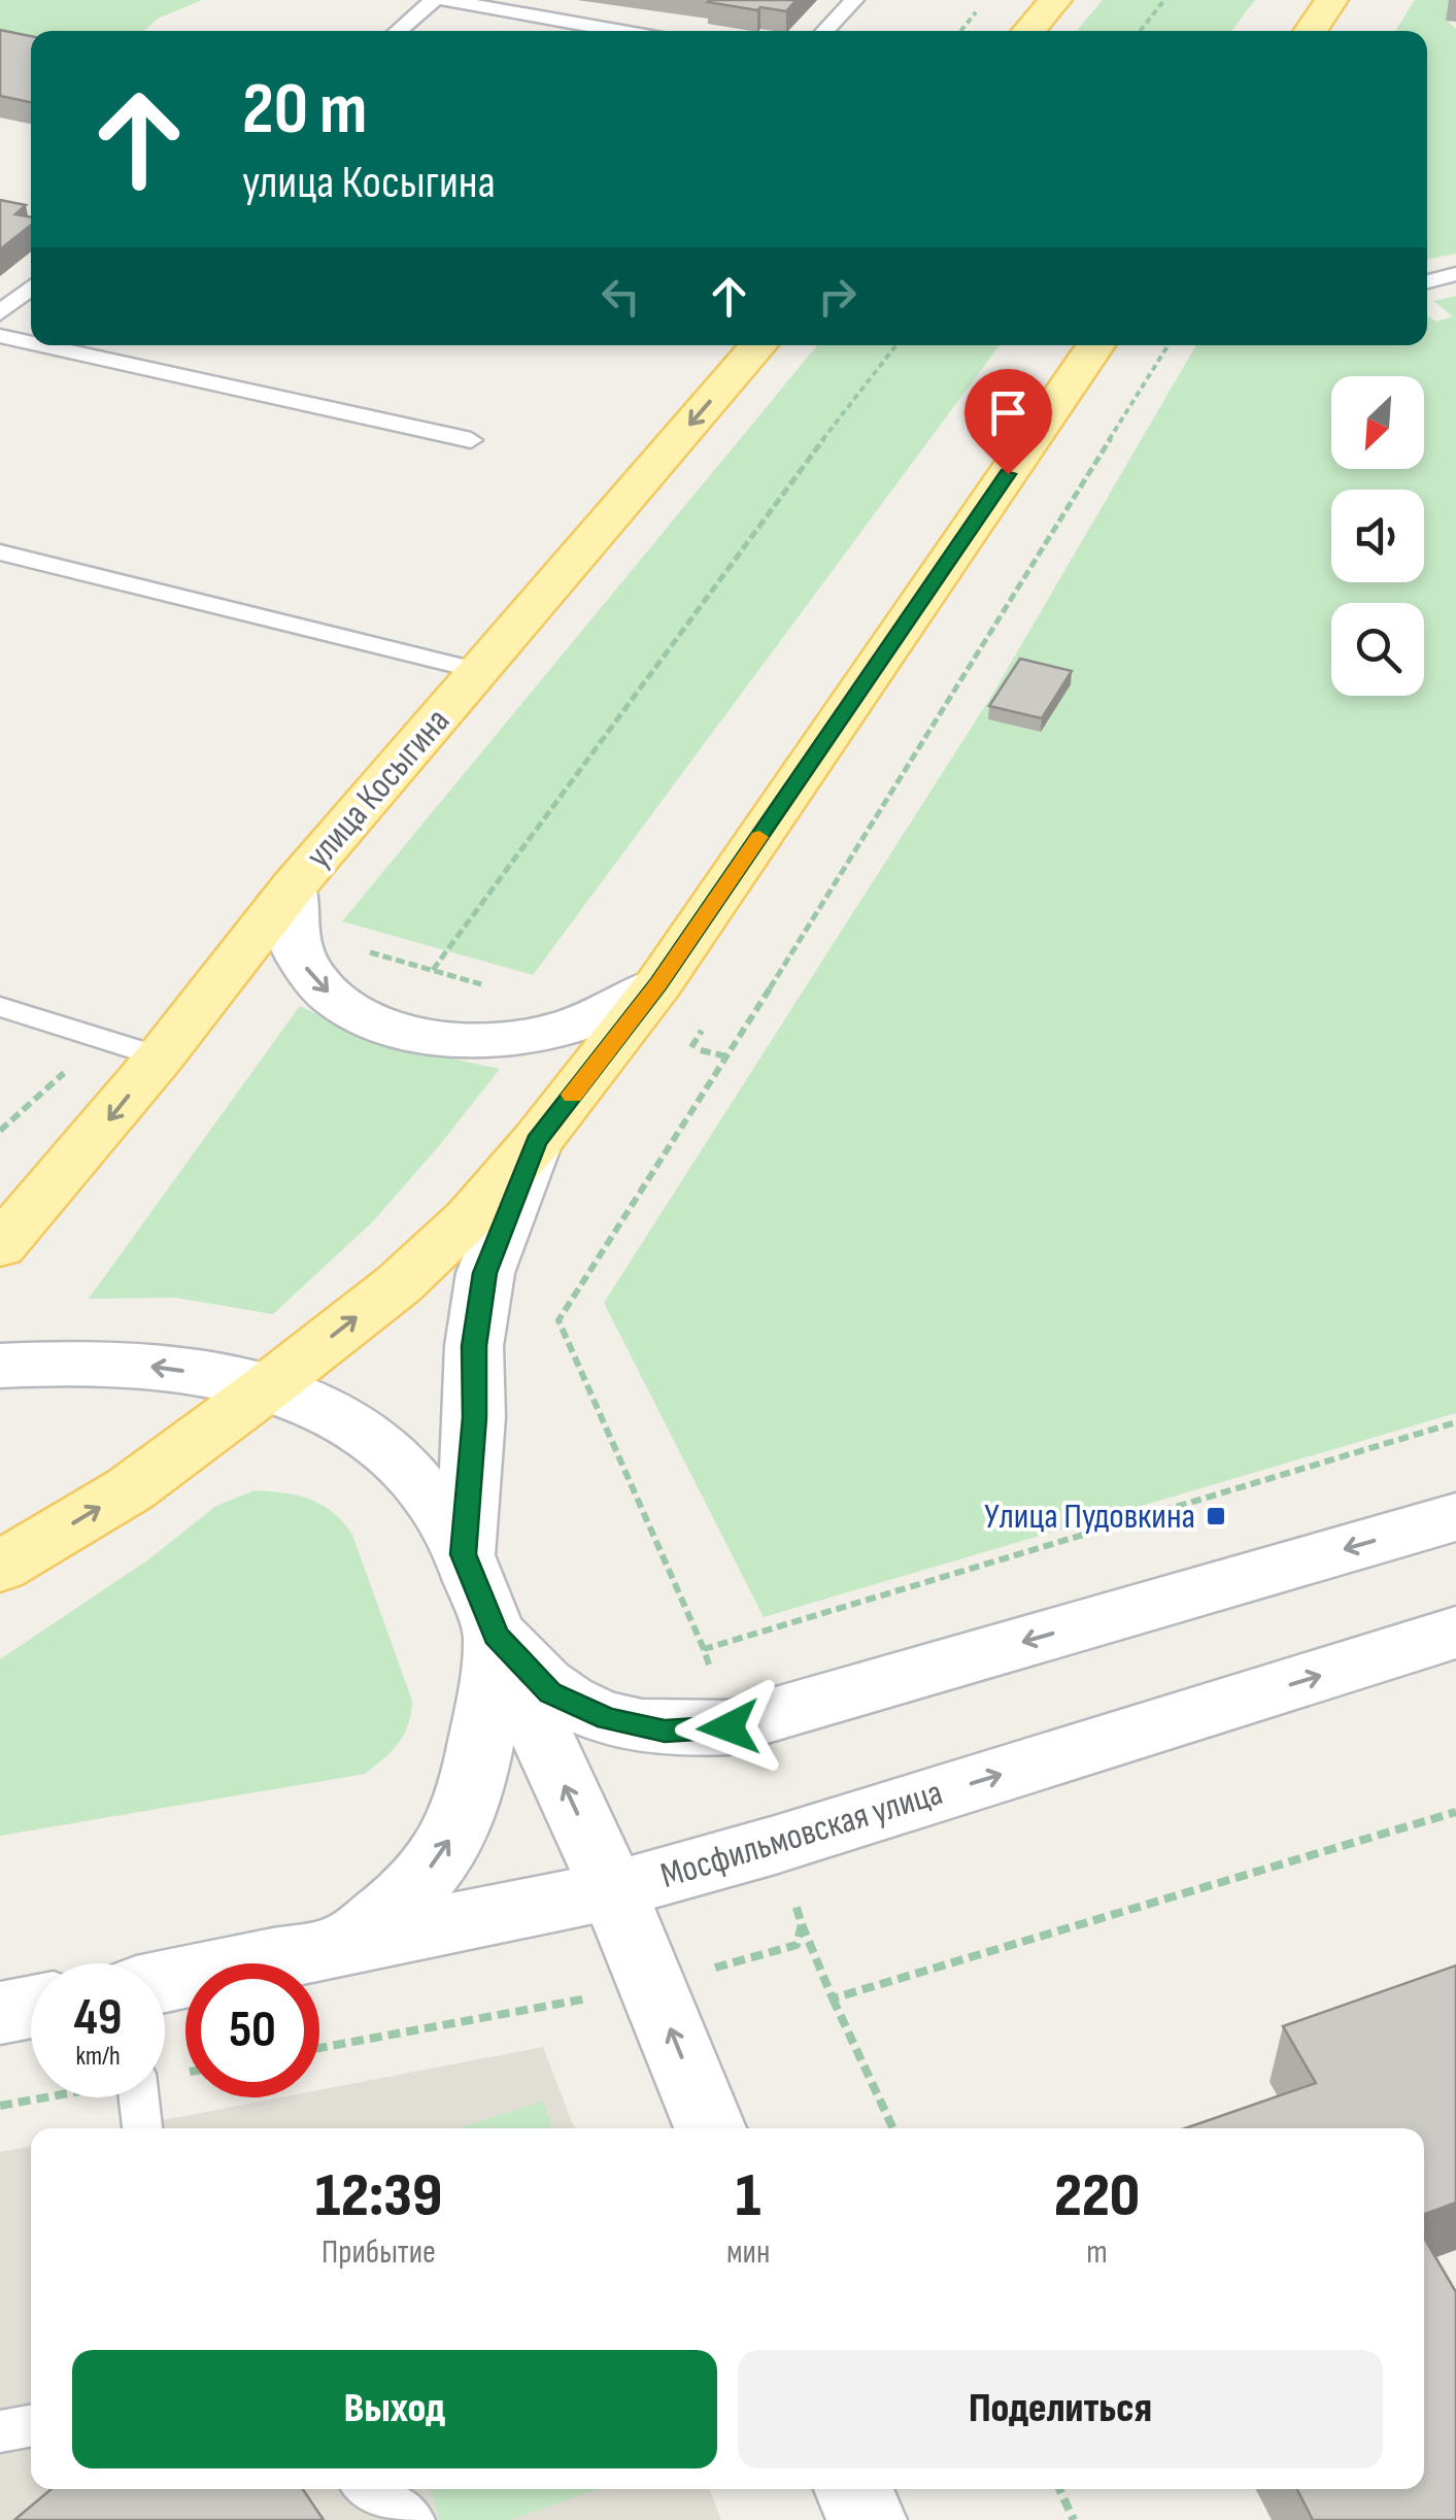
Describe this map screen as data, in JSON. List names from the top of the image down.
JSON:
{
  "streets": {
    "main road": ["улица Косыгина", "Мосфильмовская улица"]
  },
  "places": {
    "transit": ["Улица Пудовкина"]
  },
  "north": "bottom left",
  "page": {
    "turn": ["20 m", "улица Косыгина"],
    "speed": "49 km/h",
    "limit": "50",
    "eta": [
      "12:39",
      "Прибытие",
      "1",
      "мин",
      "220",
      "m"
    ],
    "buttons": ["Выход", "Поделиться"]
  }
}
